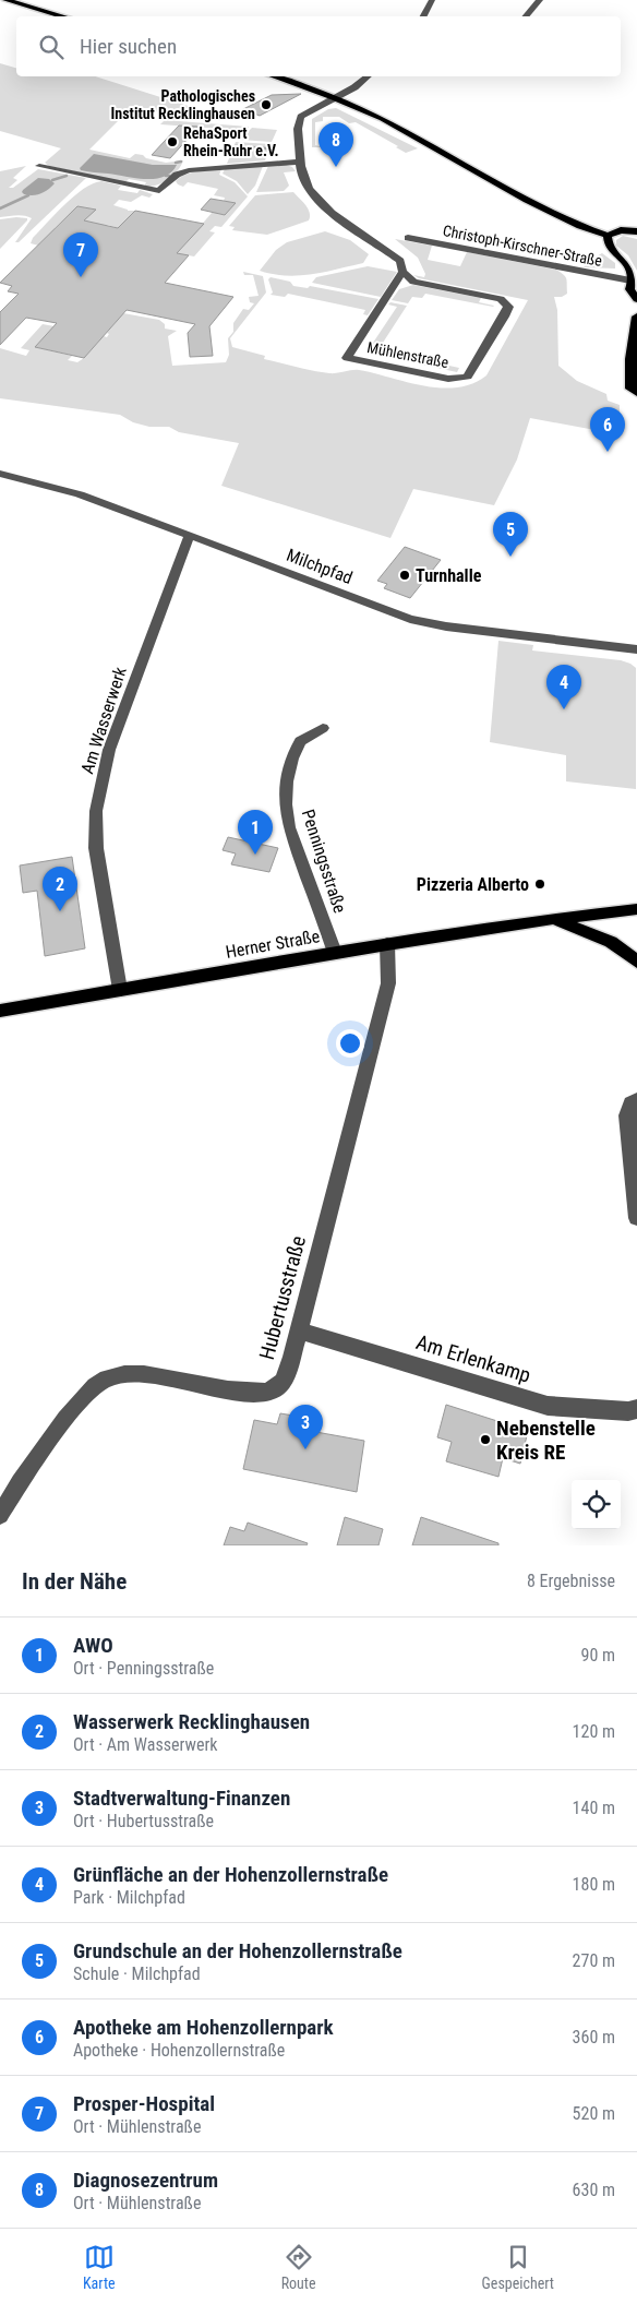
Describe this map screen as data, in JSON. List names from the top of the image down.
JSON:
{
  "streets": {
    "main road": ["Herner Straße"],
    "street": [
      "Christoph-Kirschner-Straße",
      "Mühlenstraße",
      "Milchpfad",
      "Am Wasserwerk",
      "Penningsstraße",
      "Hubertusstraße",
      "Am Erlenkamp"
    ]
  },
  "crossings": [
    ["Milchpfad", "Am Wasserwerk"],
    ["Am Wasserwerk", "Herner Straße"],
    ["Penningsstraße", "Herner Straße"],
    ["Herner Straße", "Hubertusstraße"],
    ["Hubertusstraße", "Am Erlenkamp"]
  ],
  "places": [
    "Pathologisches Institut Recklinghausen",
    "RehaSport Rhein-Ruhr e.V.",
    "Turnhalle",
    "Pizzeria Alberto",
    "Nebenstelle Kreis RE"
  ],
  "page": {
    "search": "Hier suchen",
    "pins": [
      "8",
      "7",
      "6",
      "5",
      "4",
      "1",
      "2",
      "3"
    ],
    "heading": ["In der Nähe", "8 Ergebnisse"],
    "list": [
      {
        "mark": "1",
        "name": "AWO",
        "note": "Ort · Penningsstraße",
        "value": "90 m"
      },
      {
        "mark": "2",
        "name": "Wasserwerk Recklinghausen",
        "note": "Ort · Am Wasserwerk",
        "value": "120 m"
      },
      {
        "mark": "3",
        "name": "Stadtverwaltung-Finanzen",
        "note": "Ort · Hubertusstraße",
        "value": "140 m"
      },
      {
        "mark": "4",
        "name": "Grünfläche an der Hohenzollernstraße",
        "note": "Park · Milchpfad",
        "value": "180 m"
      },
      {
        "mark": "5",
        "name": "Grundschule an der Hohenzollernstraße",
        "note": "Schule · Milchpfad",
        "value": "270 m"
      },
      {
        "mark": "6",
        "name": "Apotheke am Hohenzollernpark",
        "note": "Apotheke · Hohenzollernstraße",
        "value": "360 m"
      },
      {
        "mark": "7",
        "name": "Prosper-Hospital",
        "note": "Ort · Mühlenstraße",
        "value": "520 m"
      },
      {
        "mark": "8",
        "name": "Diagnosezentrum",
        "note": "Ort · Mühlenstraße",
        "value": "630 m"
      }
    ],
    "nav": ["Karte", "Route", "Gespeichert"]
  }
}
